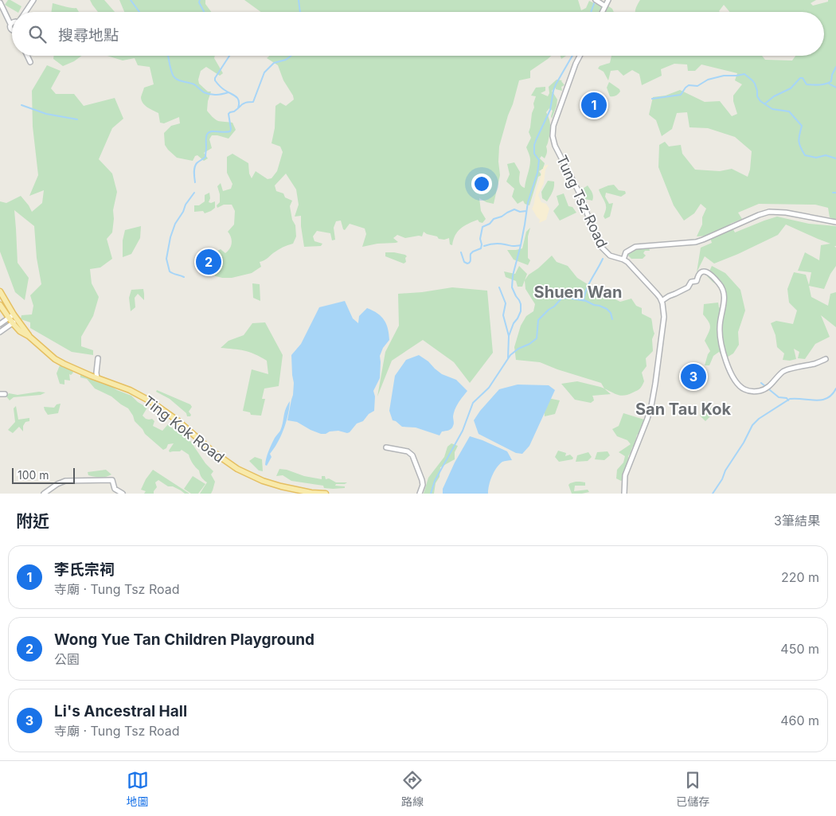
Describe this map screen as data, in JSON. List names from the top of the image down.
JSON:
{
  "streets": {
    "main road": ["Ting Kok Road"],
    "street": ["Tung Tsz Road"]
  },
  "districts": ["Shuen Wan", "San Tau Kok"],
  "scale_bar": "100 m",
  "page": {
    "search": "搜尋地點",
    "pins": ["1", "2", "3"],
    "scale": "100 m",
    "heading": ["附近", "3筆結果"],
    "list": [
      {
        "mark": "1",
        "name": "李氏宗祠",
        "note": "寺廟 · Tung Tsz Road",
        "value": "220 m"
      },
      {
        "mark": "2",
        "name": "Wong Yue Tan Children Playground",
        "note": "公園",
        "value": "450 m"
      },
      {
        "mark": "3",
        "name": "Li's Ancestral Hall",
        "note": "寺廟 · Tung Tsz Road",
        "value": "460 m"
      }
    ],
    "nav": ["地圖", "路線", "已儲存"]
  }
}
